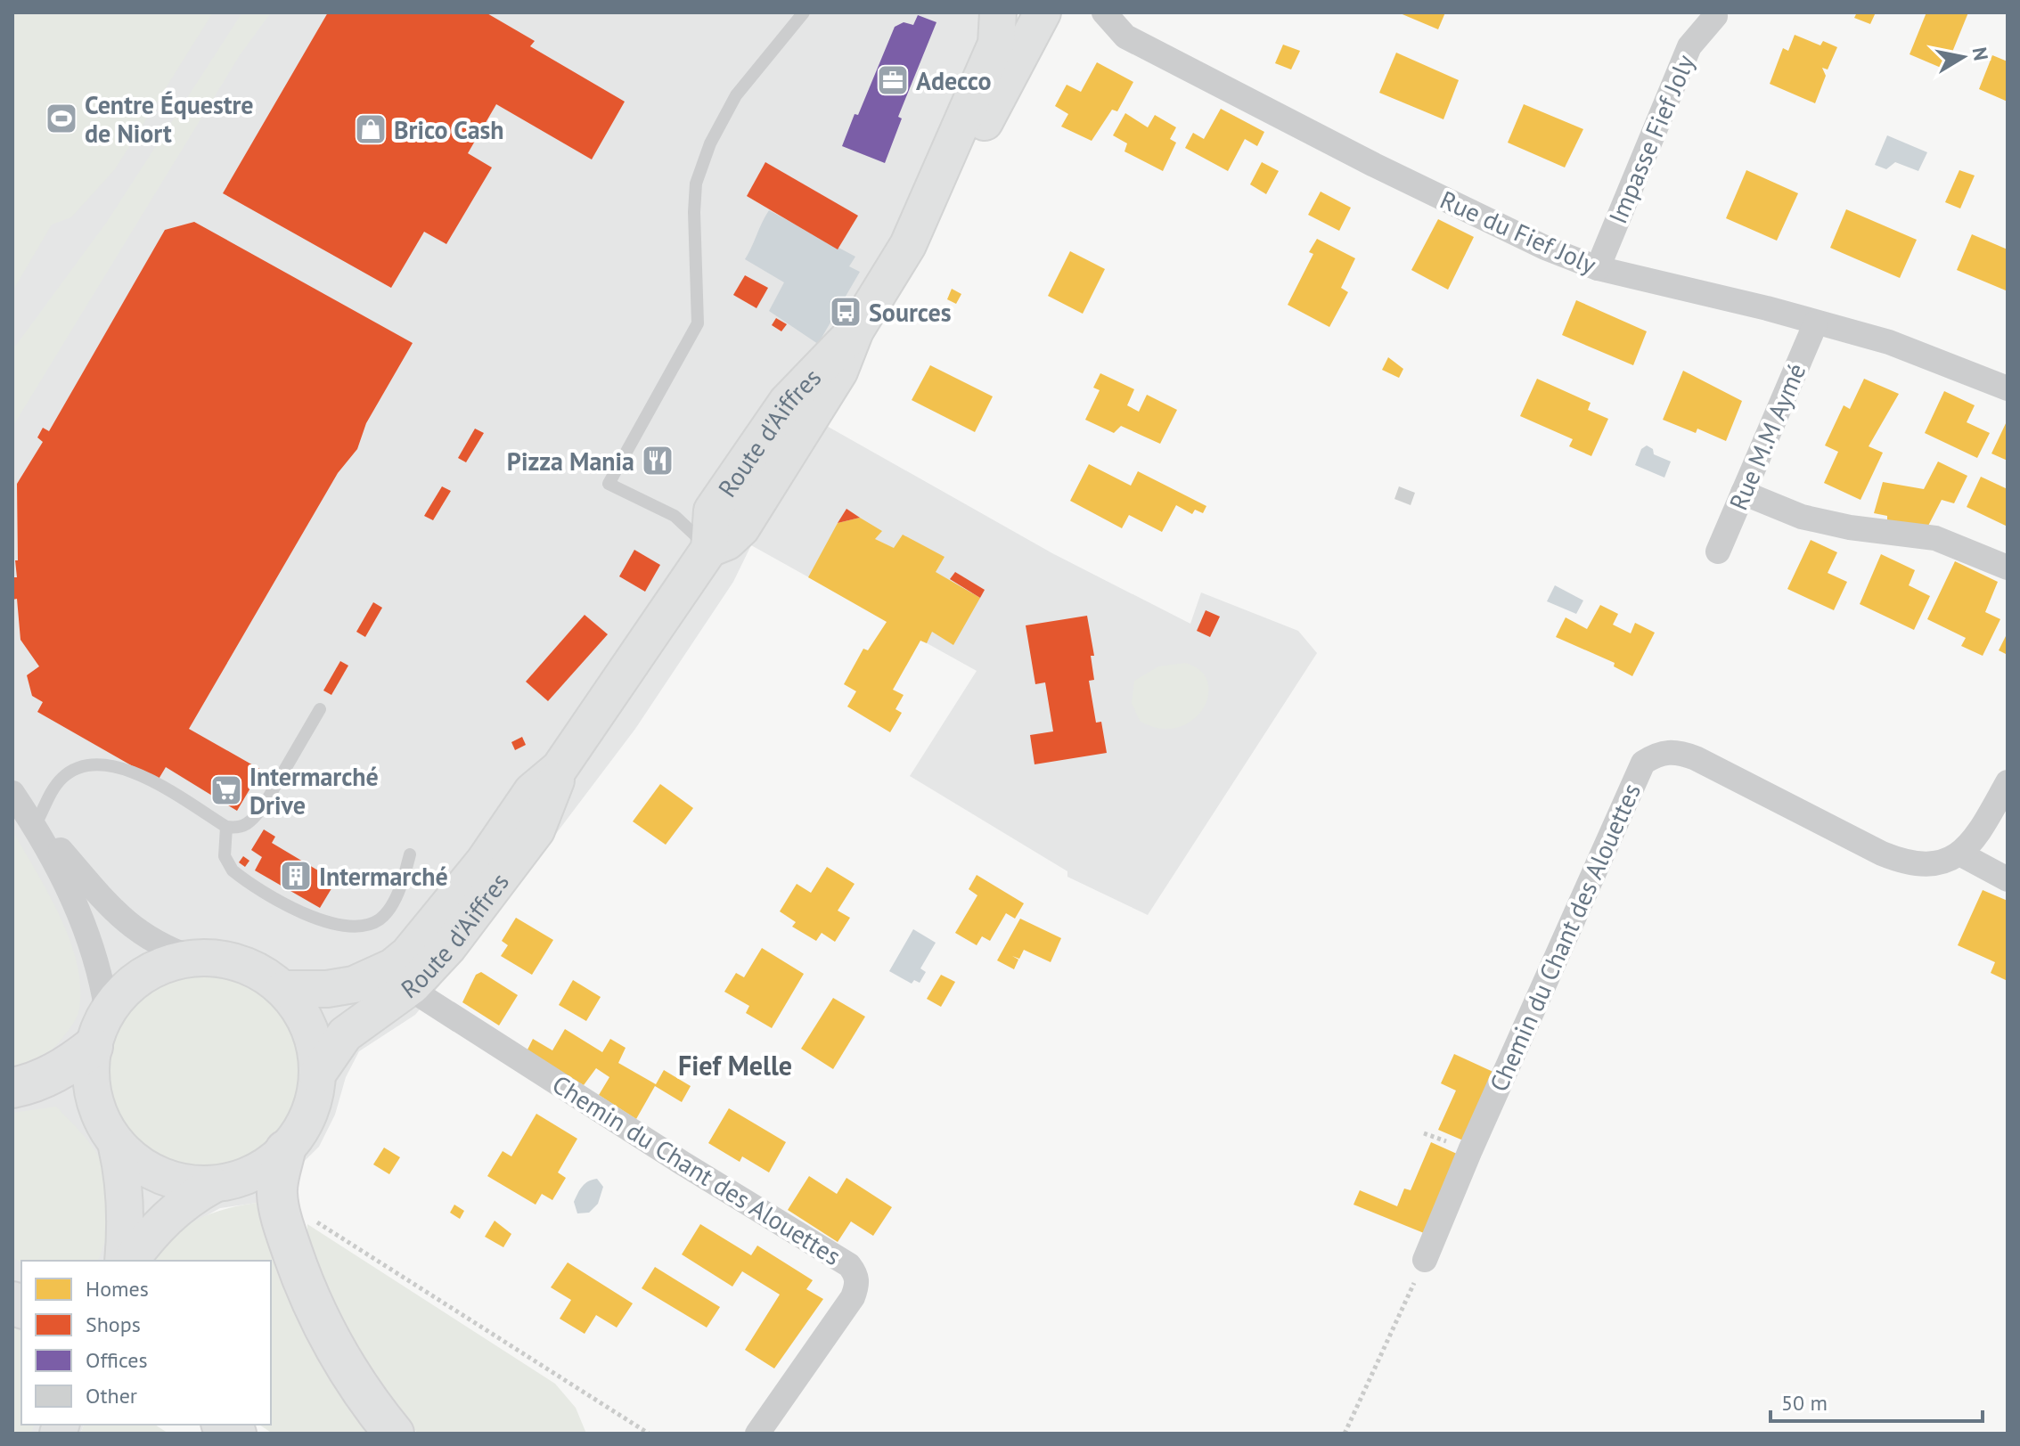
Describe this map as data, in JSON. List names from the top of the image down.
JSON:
{
  "streets": {
    "main road": ["Route d'Aiffres"],
    "street": [
      "Impasse Fief Joly",
      "Rue du Fief Joly",
      "Rue M.M Aymé",
      "Chemin du Chant des Alouettes"
    ]
  },
  "crossings": [
    ["Impasse Fief Joly", "Rue du Fief Joly"],
    ["Rue du Fief Joly", "Rue M.M Aymé"],
    ["Route d'Aiffres", "Chemin du Chant des Alouettes"]
  ],
  "districts": ["Fief Melle"],
  "places": {
    "office": ["Adecco"],
    "sports": ["Centre Équestre de Niort"],
    "shop": ["Brico Cash"],
    "bus stop": ["Sources"],
    "restaurant": ["Pizza Mania"],
    "supermarket": ["Intermarché Drive"],
    "building": ["Intermarché"]
  },
  "legend": [
    "Homes",
    "Shops",
    "Offices",
    "Other"
  ],
  "scale_bar": "50 m",
  "north": "right"
}
